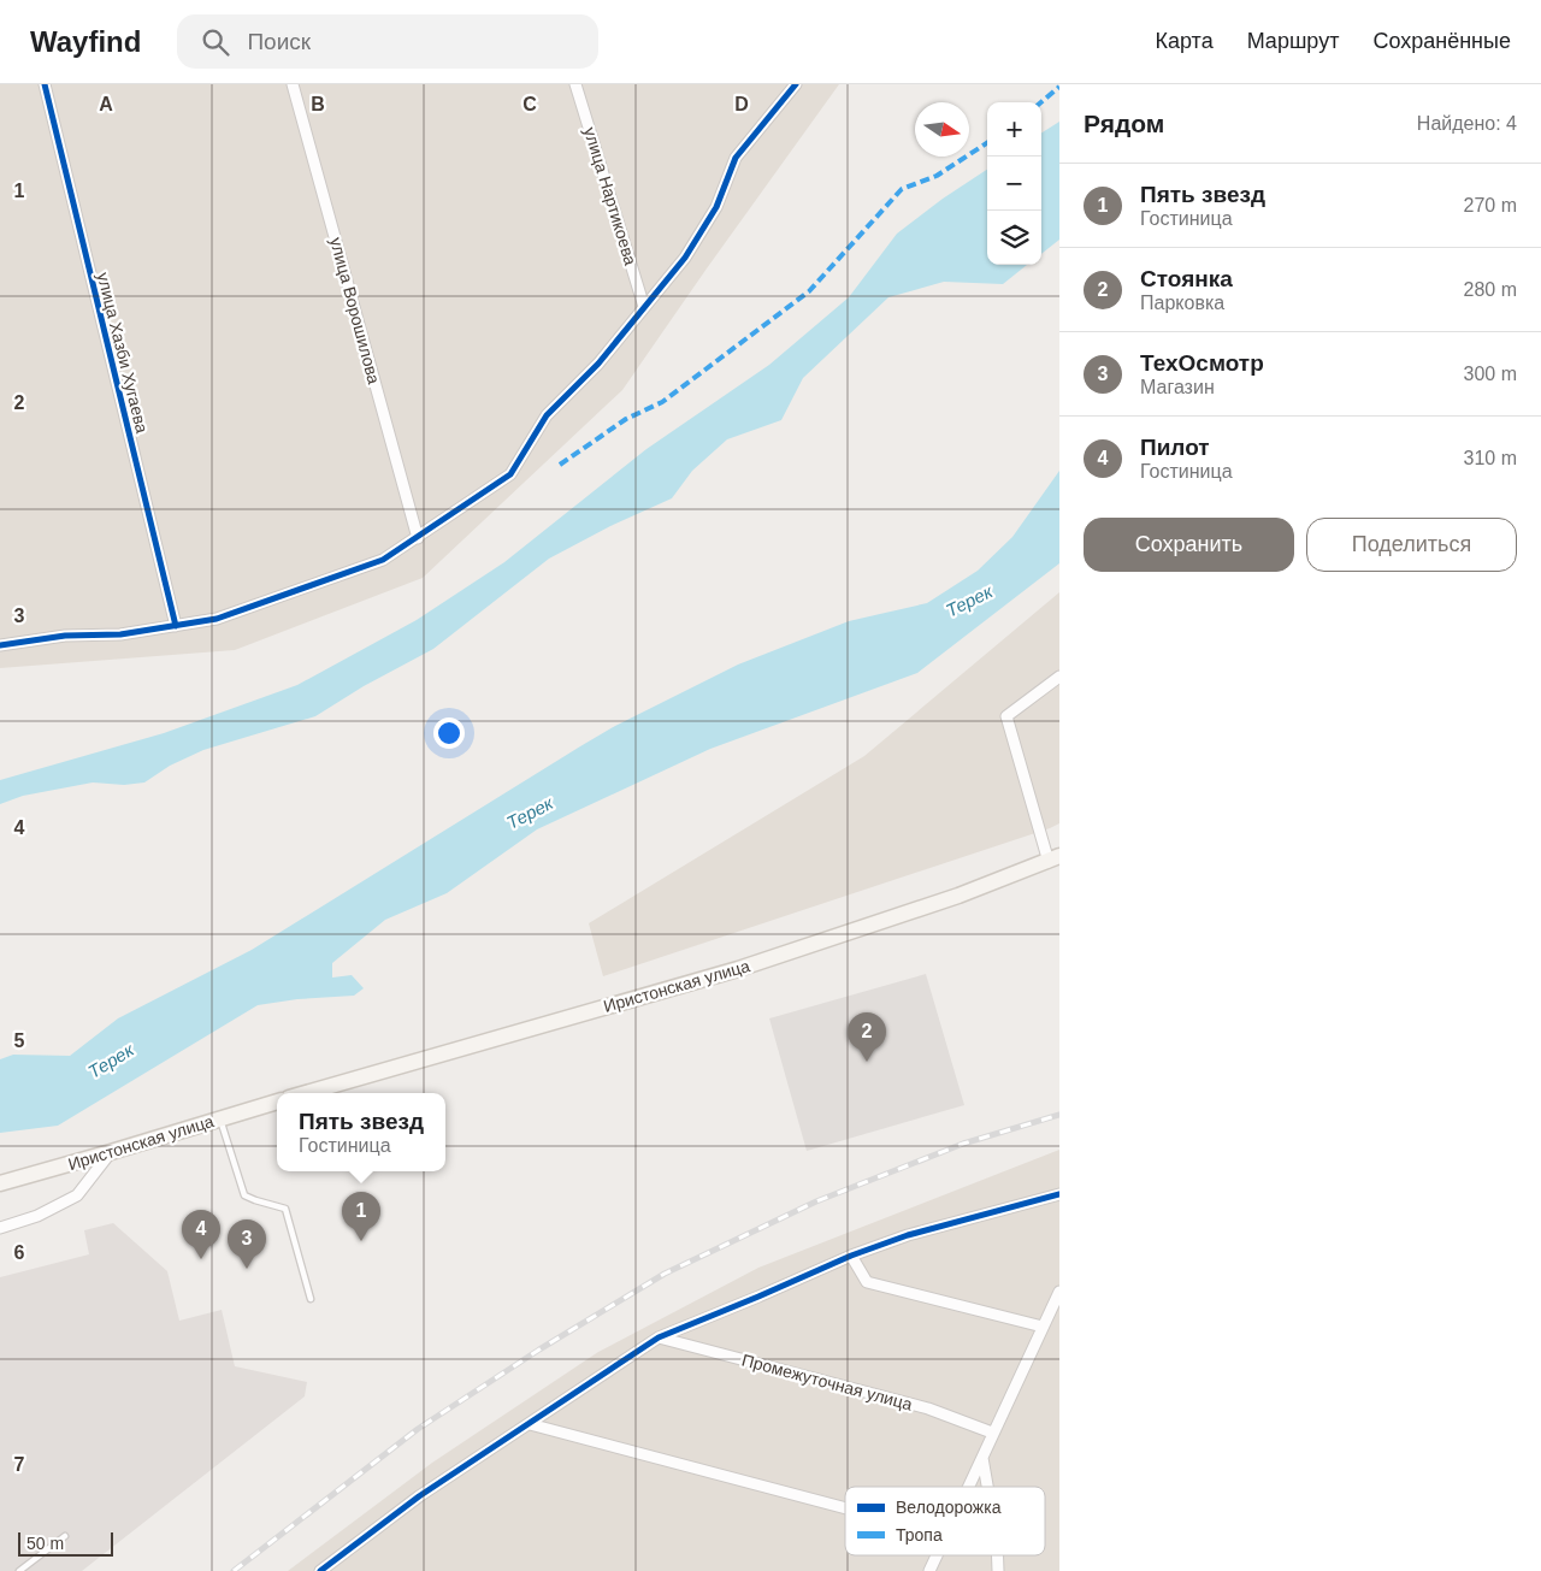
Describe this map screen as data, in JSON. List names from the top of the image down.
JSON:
{
  "streets": {
    "main road": ["Иристонская улица"],
    "street": [
      "улица Нартикоева",
      "улица Ворошилова",
      "улица Хазби Хугаева",
      "Промежуточная улица"
    ]
  },
  "water": ["Терек"],
  "legend": ["Велодорожка", "Тропа"],
  "scale_bar": "50 m",
  "north": "right",
  "page": {
    "header": "Wayfind",
    "search": "Поиск",
    "nav": ["Карта", "Маршрут", "Сохранённые"],
    "heading": ["Рядом", "Найдено: 4"],
    "map_buttons": ["+", "−"],
    "list": [
      {
        "mark": "1",
        "name": "Пять звезд",
        "note": "Гостиница",
        "value": "270 m"
      },
      {
        "mark": "2",
        "name": "Стоянка",
        "note": "Парковка",
        "value": "280 m"
      },
      {
        "mark": "3",
        "name": "ТехОсмотр",
        "note": "Магазин",
        "value": "300 m"
      },
      {
        "mark": "4",
        "name": "Пилот",
        "note": "Гостиница",
        "value": "310 m"
      }
    ],
    "buttons": ["Сохранить", "Поделиться"],
    "pins": [
      "2",
      "1",
      "4",
      "3"
    ],
    "popup": ["Пять звезд", "Гостиница"],
    "scale": "50 m"
  },
  "grid": {
    "columns": [
      "A",
      "B",
      "C",
      "D"
    ],
    "rows": [
      "1",
      "2",
      "3",
      "4",
      "5",
      "6",
      "7"
    ]
  }
}
